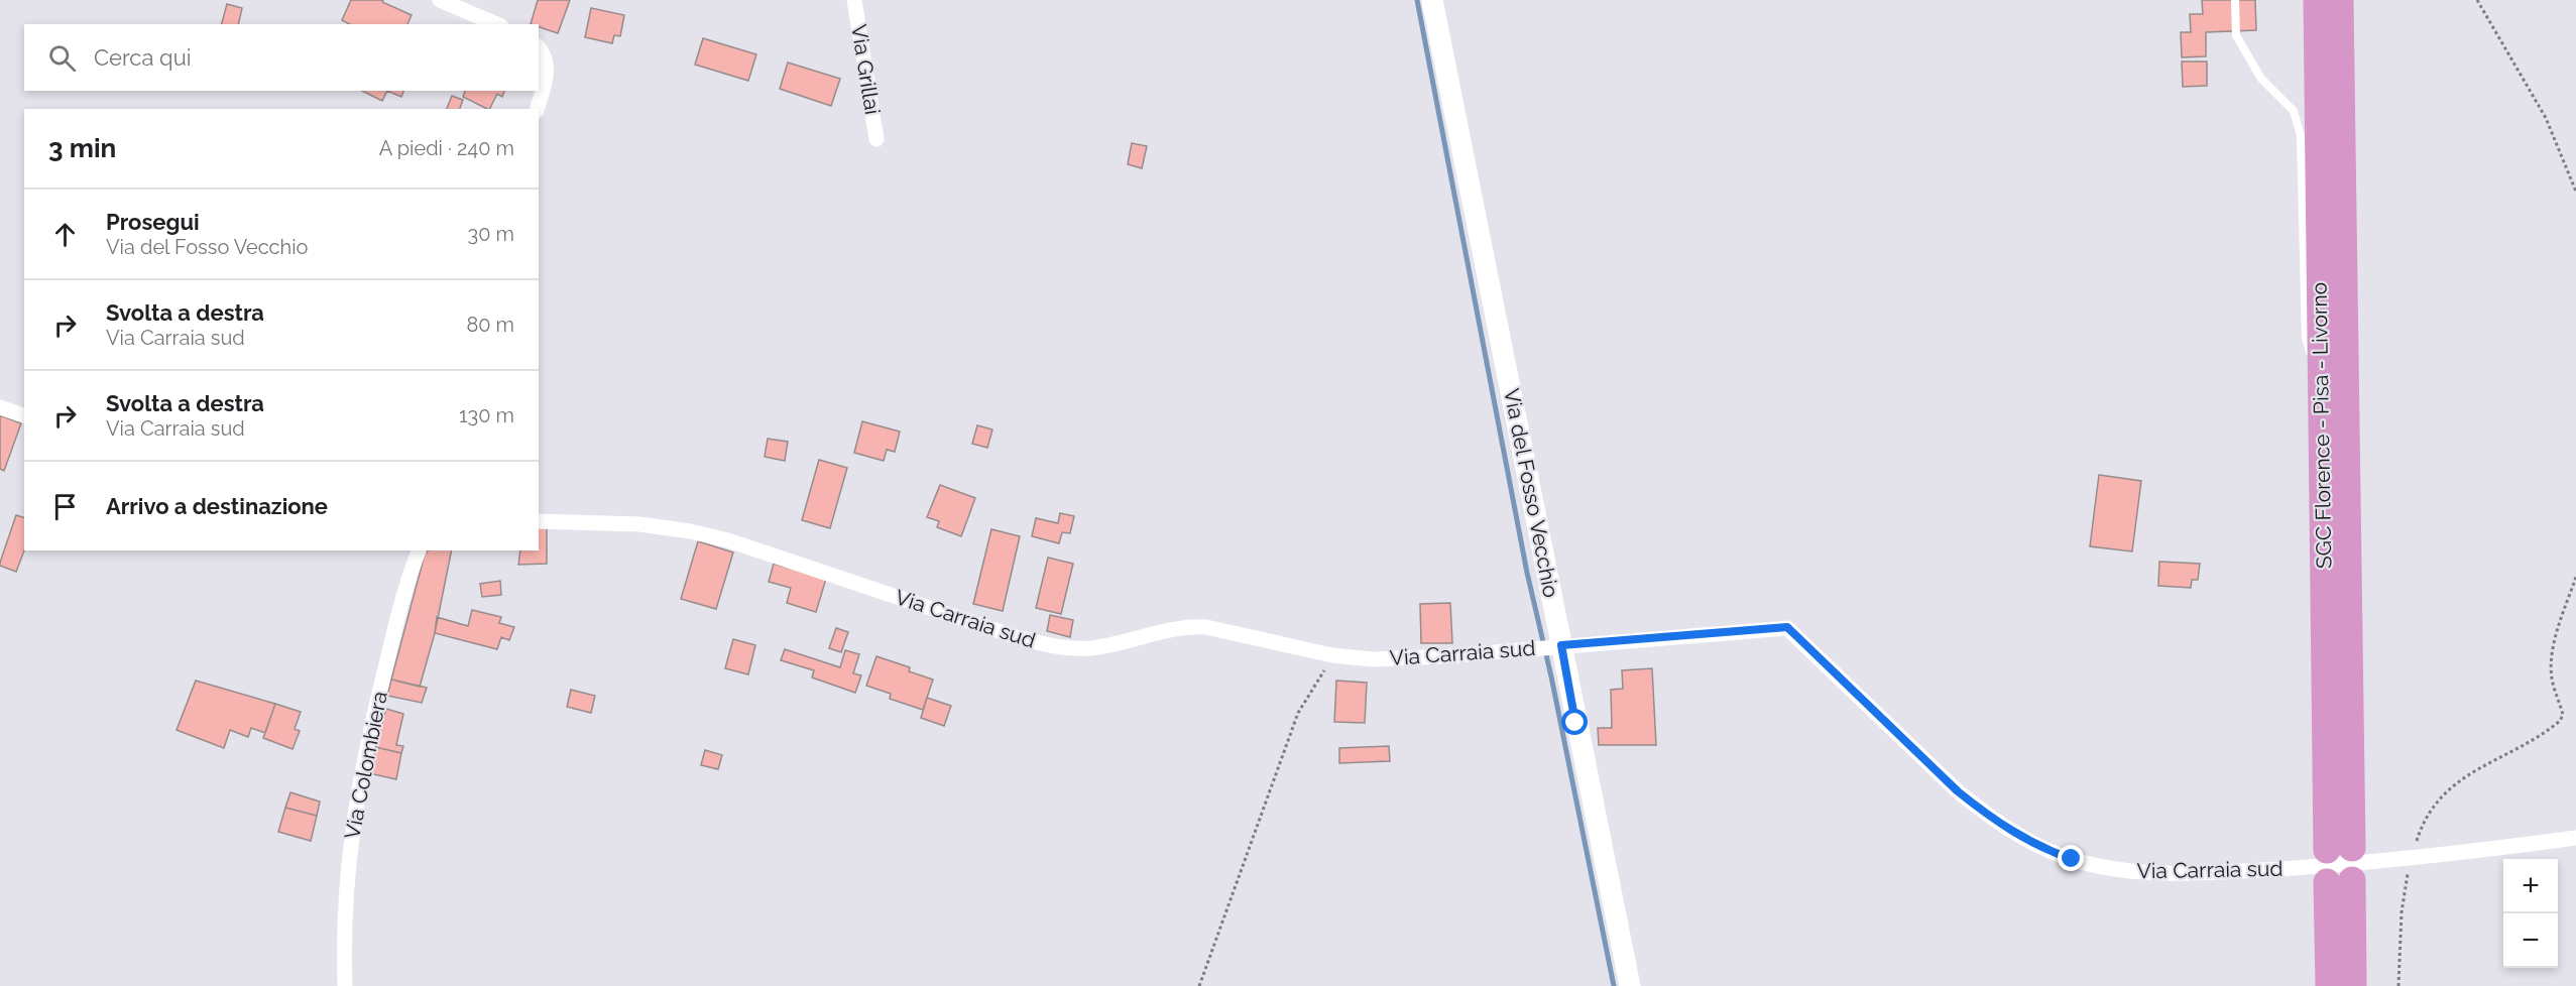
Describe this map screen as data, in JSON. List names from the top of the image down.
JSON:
{
  "streets": {
    "highway": ["SGC Florence - Pisa - Livorno"],
    "street": [
      "Via Grillai",
      "Via del Fosso Vecchio",
      "Via Carraia sud",
      "Via Colombiera"
    ]
  },
  "crossings": [
    ["Via del Fosso Vecchio", "Via Carraia sud"]
  ],
  "page": {
    "search": "Cerca qui",
    "heading": ["3 min", "A piedi · 240 m"],
    "list": [
      ["Prosegui", "Via del Fosso Vecchio", "30 m"],
      ["Svolta a destra", "Via Carraia sud", "80 m"],
      ["Svolta a destra", "Via Carraia sud", "130 m"],
      "Arrivo a destinazione"
    ],
    "map_buttons": ["+", "−"]
  }
}
